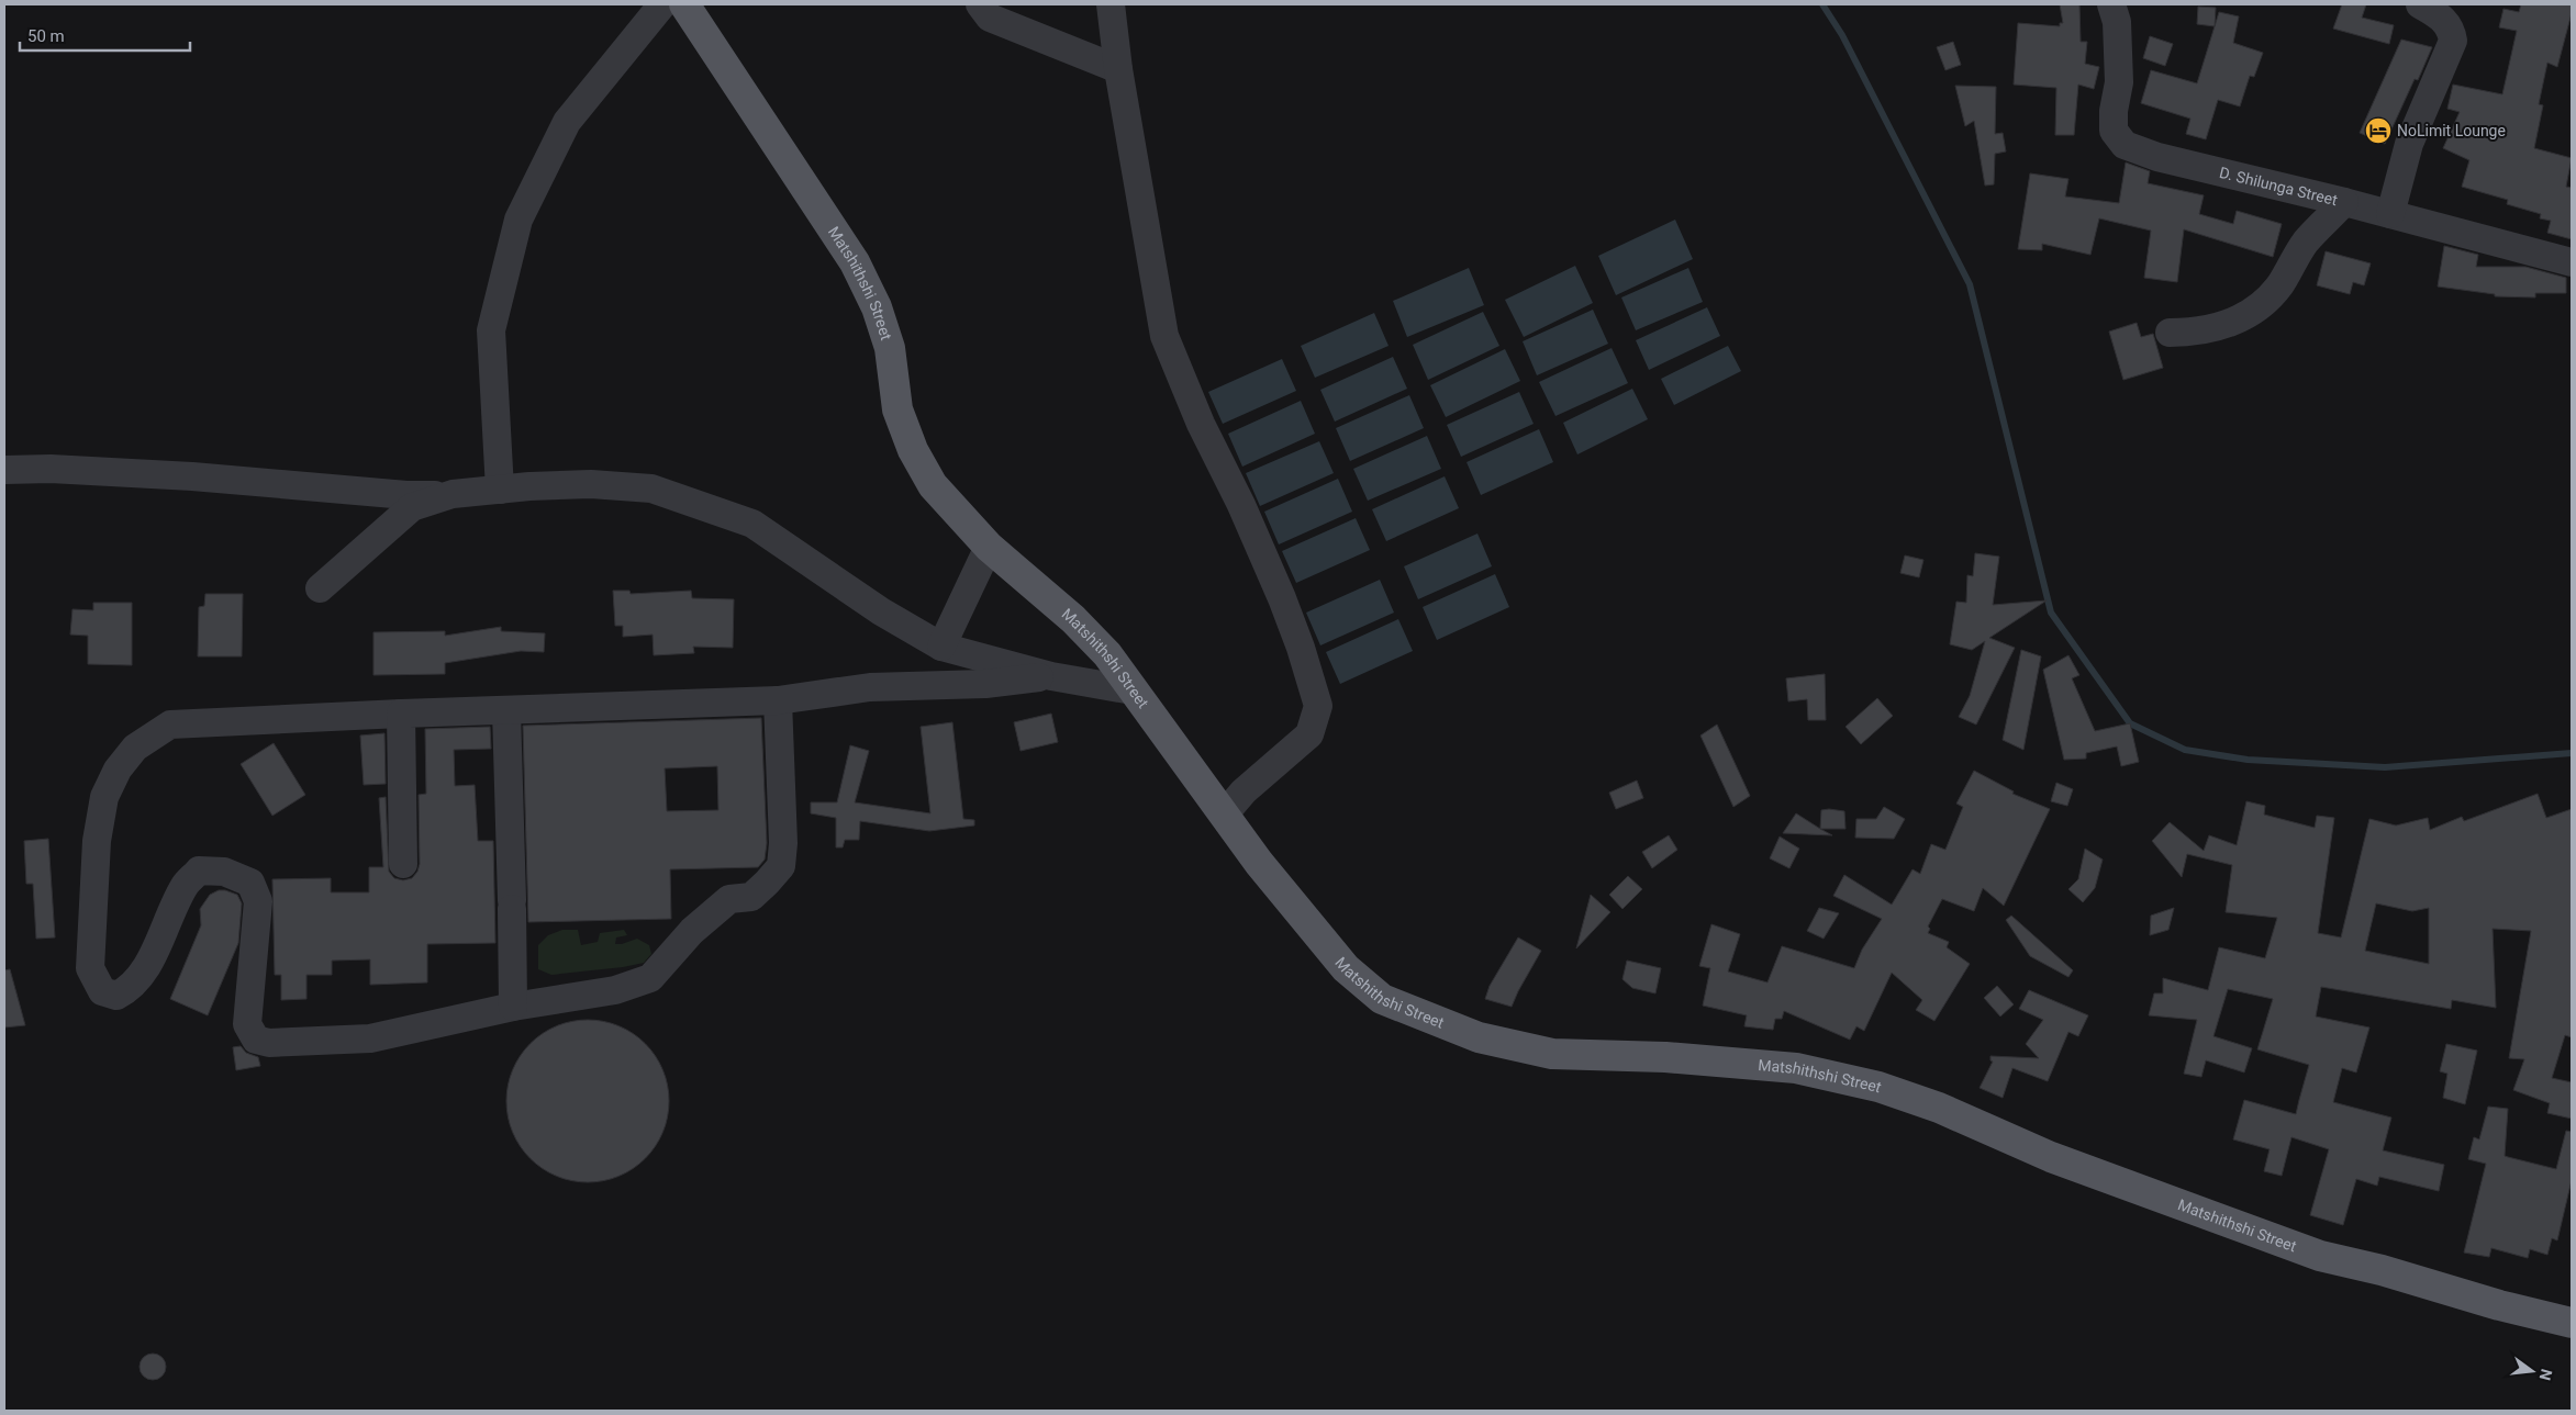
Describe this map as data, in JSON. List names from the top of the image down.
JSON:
{
  "streets": {
    "main road": ["Matshithshi Street"],
    "street": ["D. Shilunga Street"]
  },
  "places": {
    "hotel": ["NoLimit Lounge"]
  },
  "scale_bar": "50 m",
  "north": "right"
}
